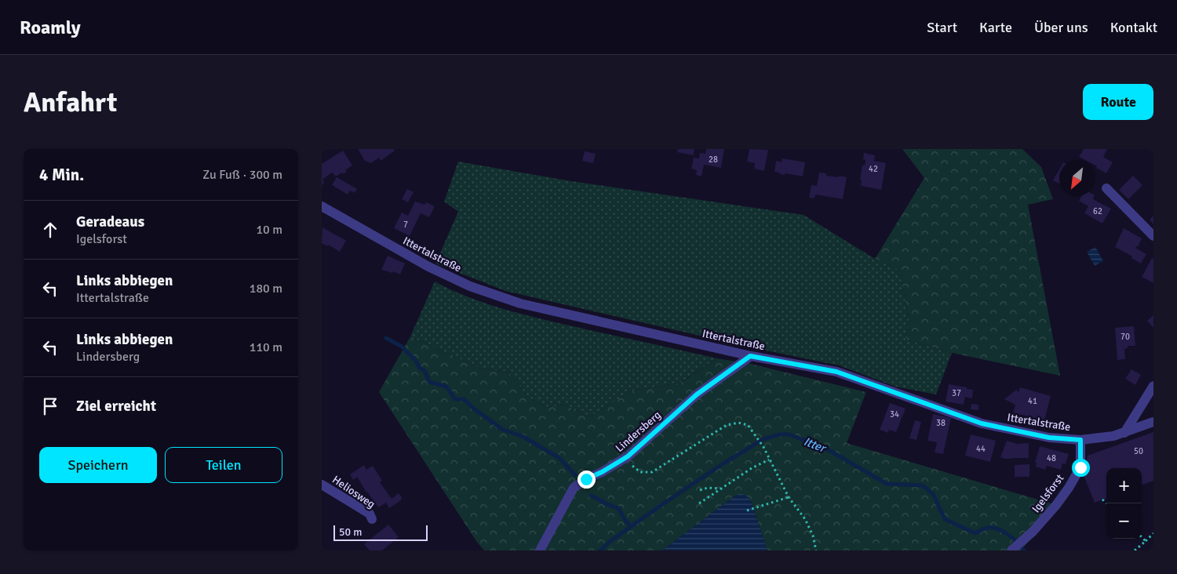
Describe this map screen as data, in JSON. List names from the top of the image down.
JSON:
{
  "streets": {
    "street": [
      "Ittertalstraße",
      "Lindersberg",
      "Heliosweg",
      "Igelsforst"
    ]
  },
  "crossings": [
    ["Ittertalstraße", "Lindersberg"],
    ["Ittertalstraße", "Igelsforst"]
  ],
  "water": ["Itter"],
  "house_numbers": [
    "28",
    "42",
    "62",
    "7",
    "70",
    "37",
    "41",
    "34",
    "38",
    "44",
    "50",
    "48"
  ],
  "scale_bar": "50 m",
  "north": "bottom left",
  "page": {
    "header": "Roamly",
    "nav": [
      "Start",
      "Karte",
      "Über uns",
      "Kontakt"
    ],
    "buttons": [
      "Route",
      ["Speichern", "Teilen"]
    ],
    "title": "Anfahrt",
    "heading": ["4 Min.", "Zu Fuß · 300 m"],
    "list": [
      ["Geradeaus", "Igelsforst", "10 m"],
      ["Links abbiegen", "Ittertalstraße", "180 m"],
      ["Links abbiegen", "Lindersberg", "110 m"],
      "Ziel erreicht"
    ],
    "map_buttons": ["+", "−"],
    "scale": "50 m"
  }
}
